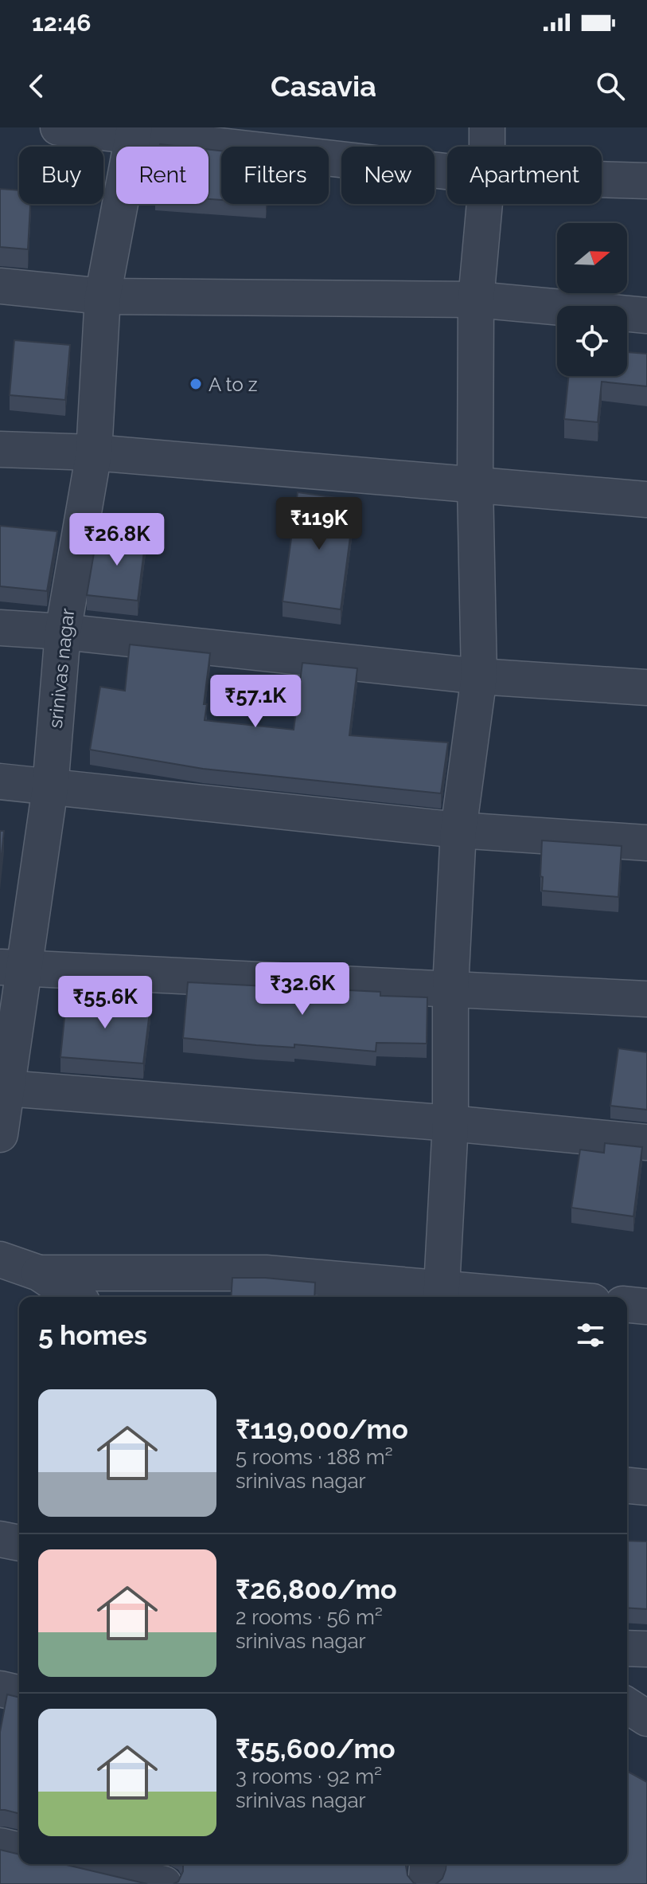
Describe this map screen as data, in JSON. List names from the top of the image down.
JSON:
{
  "streets": {
    "street": ["srinivas nagar"]
  },
  "places": ["A to z"],
  "north": "right",
  "page": {
    "status": "12:46",
    "header": "Casavia",
    "chip": [
      "Buy",
      "Rent",
      "Filters",
      "New",
      "Apartment"
    ],
    "price": [
      "₹119K",
      "₹26.8K",
      "₹57.1K",
      "₹32.6K",
      "₹55.6K"
    ],
    "heading": "5 homes",
    "list": [
      {
        "name": "₹119,000/mo",
        "note": "5 rooms · 188 m² · srinivas nagar"
      },
      {
        "name": "₹26,800/mo",
        "note": "2 rooms · 56 m² · srinivas nagar"
      },
      {
        "name": "₹55,600/mo",
        "note": "3 rooms · 92 m² · srinivas nagar"
      }
    ]
  }
}
